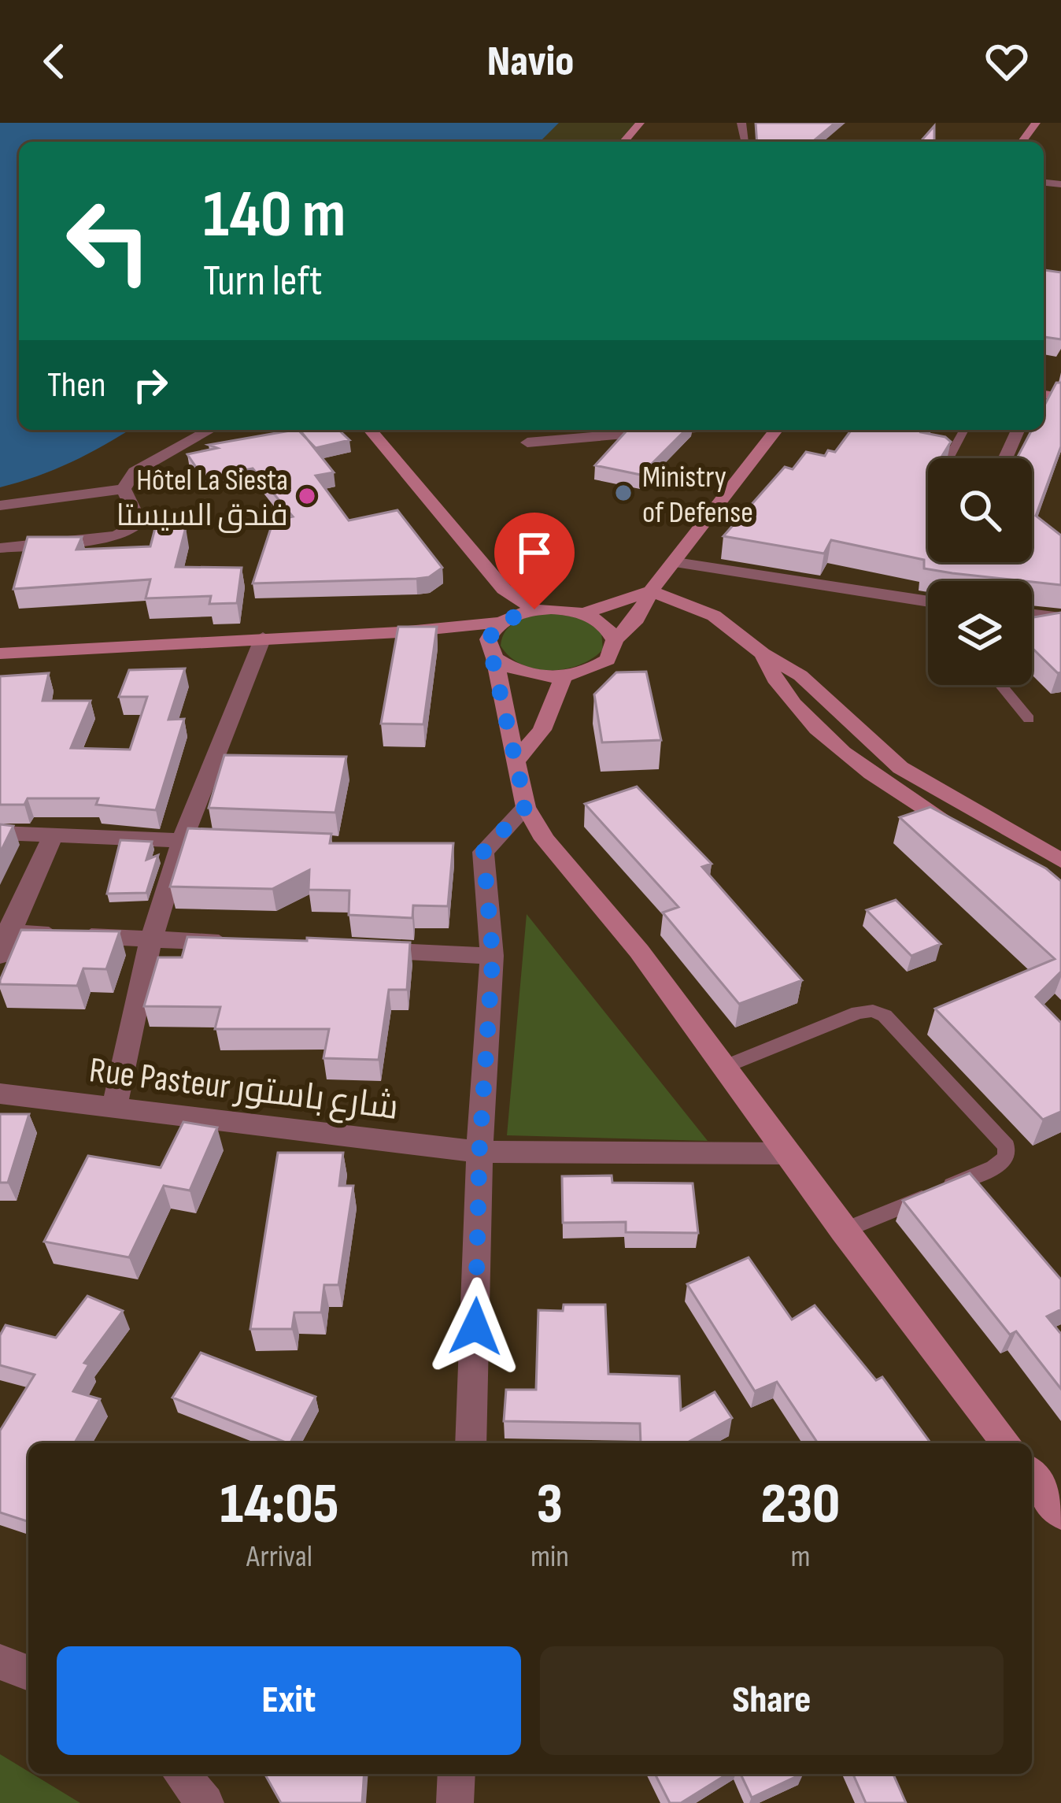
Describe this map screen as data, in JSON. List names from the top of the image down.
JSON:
{
  "streets": {
    "street": ["Rue Pasteur شارع باستور"]
  },
  "places": ["Ministry of Defense", "Hôtel La Siesta فندق السيستا"],
  "page": {
    "header": "Navio",
    "turn": ["140 m", "Turn left"],
    "then": "Then",
    "eta": [
      "14:05",
      "Arrival",
      "3",
      "min",
      "230",
      "m"
    ],
    "buttons": ["Exit", "Share"]
  }
}
